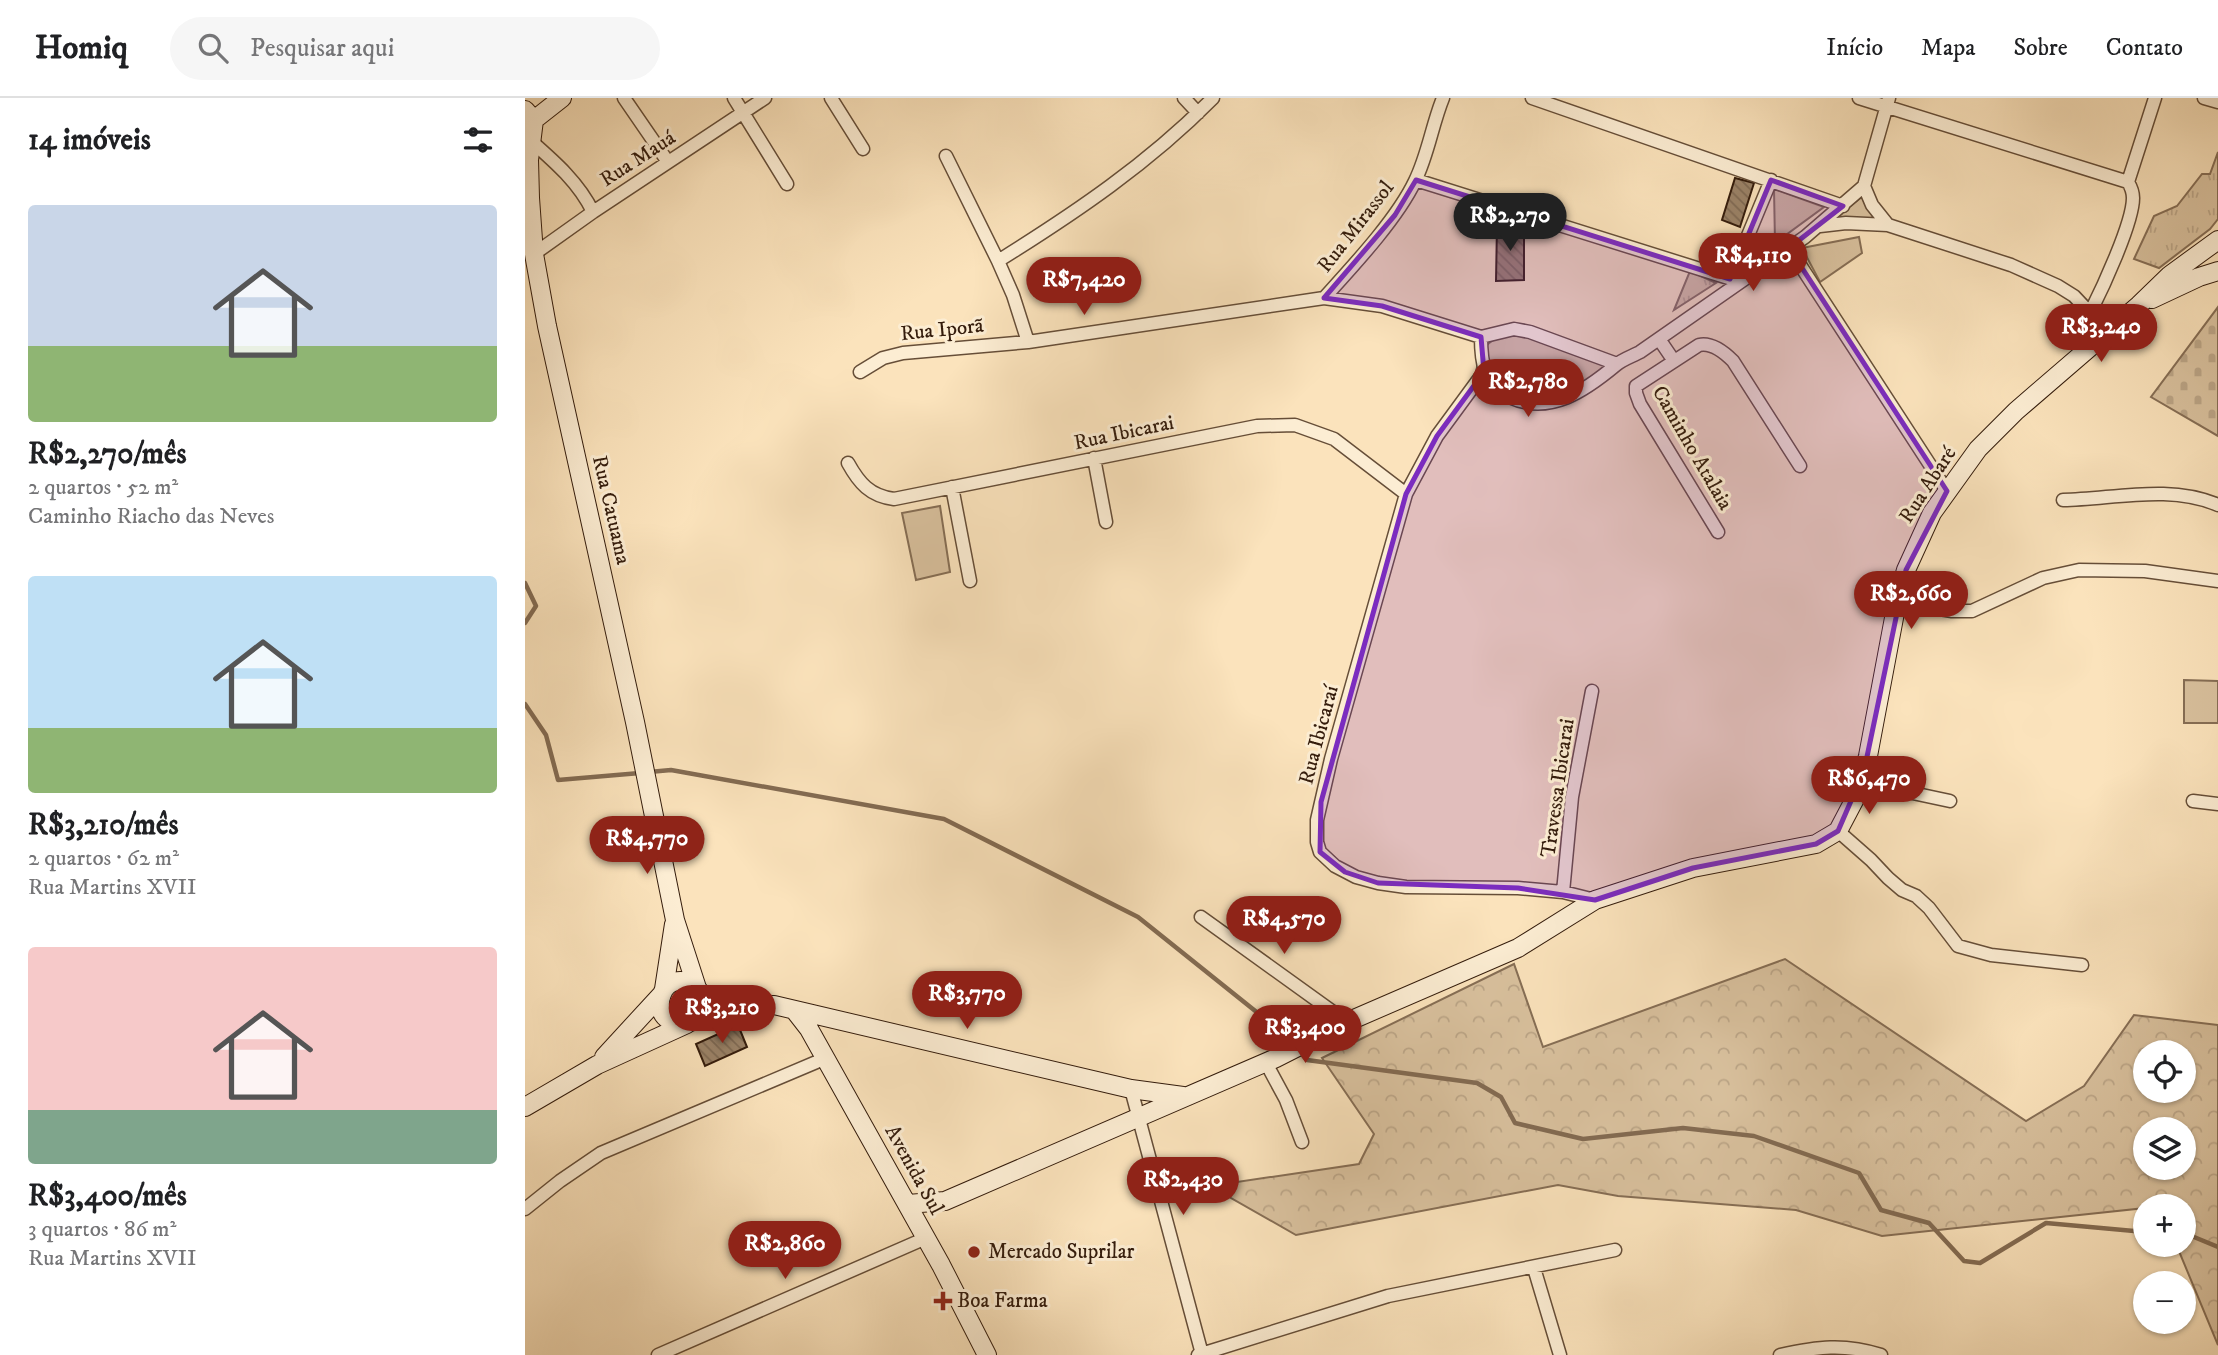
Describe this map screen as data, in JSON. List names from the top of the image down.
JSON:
{
  "streets": {
    "street": [
      "Rua Mauá",
      "Rua Mirassol",
      "Rua Iporã",
      "Rua Ibicarai",
      "Caminho Atalaia",
      "Rua Abaré",
      "Rua Catuama",
      "Rua Ibicaraí",
      "Travessa Ibicarai",
      "Avenida Sul"
    ]
  },
  "crossings": [
    ["Rua Mauá", "Rua Catuama"],
    ["Rua Mirassol", "Rua Iporã"],
    ["Rua Ibicarai", "Rua Ibicaraí"],
    ["Rua Ibicaraí", "Travessa Ibicarai"]
  ],
  "places": {
    "other": ["Mercado Suprilar"],
    "health": ["Boa Farma"]
  },
  "page": {
    "header": "Homiq",
    "search": "Pesquisar aqui",
    "nav": [
      "Início",
      "Mapa",
      "Sobre",
      "Contato"
    ],
    "heading": "14 imóveis",
    "list": [
      {
        "name": "R$2,270/mês",
        "note": "2 quartos · 52 m² · Caminho Riacho das Neves"
      },
      {
        "name": "R$3,210/mês",
        "note": "2 quartos · 62 m² · Rua Martins XVII"
      },
      {
        "name": "R$3,400/mês",
        "note": "3 quartos · 86 m² · Rua Martins XVII"
      }
    ],
    "price": [
      "R$2,270",
      "R$4,110",
      "R$7,420",
      "R$3,240",
      "R$2,780",
      "R$2,660",
      "R$6,470",
      "R$4,770",
      "R$4,570",
      "R$3,770",
      "R$3,210",
      "R$3,400",
      "R$2,430",
      "R$2,860"
    ],
    "map_buttons": ["+", "−"]
  }
}
